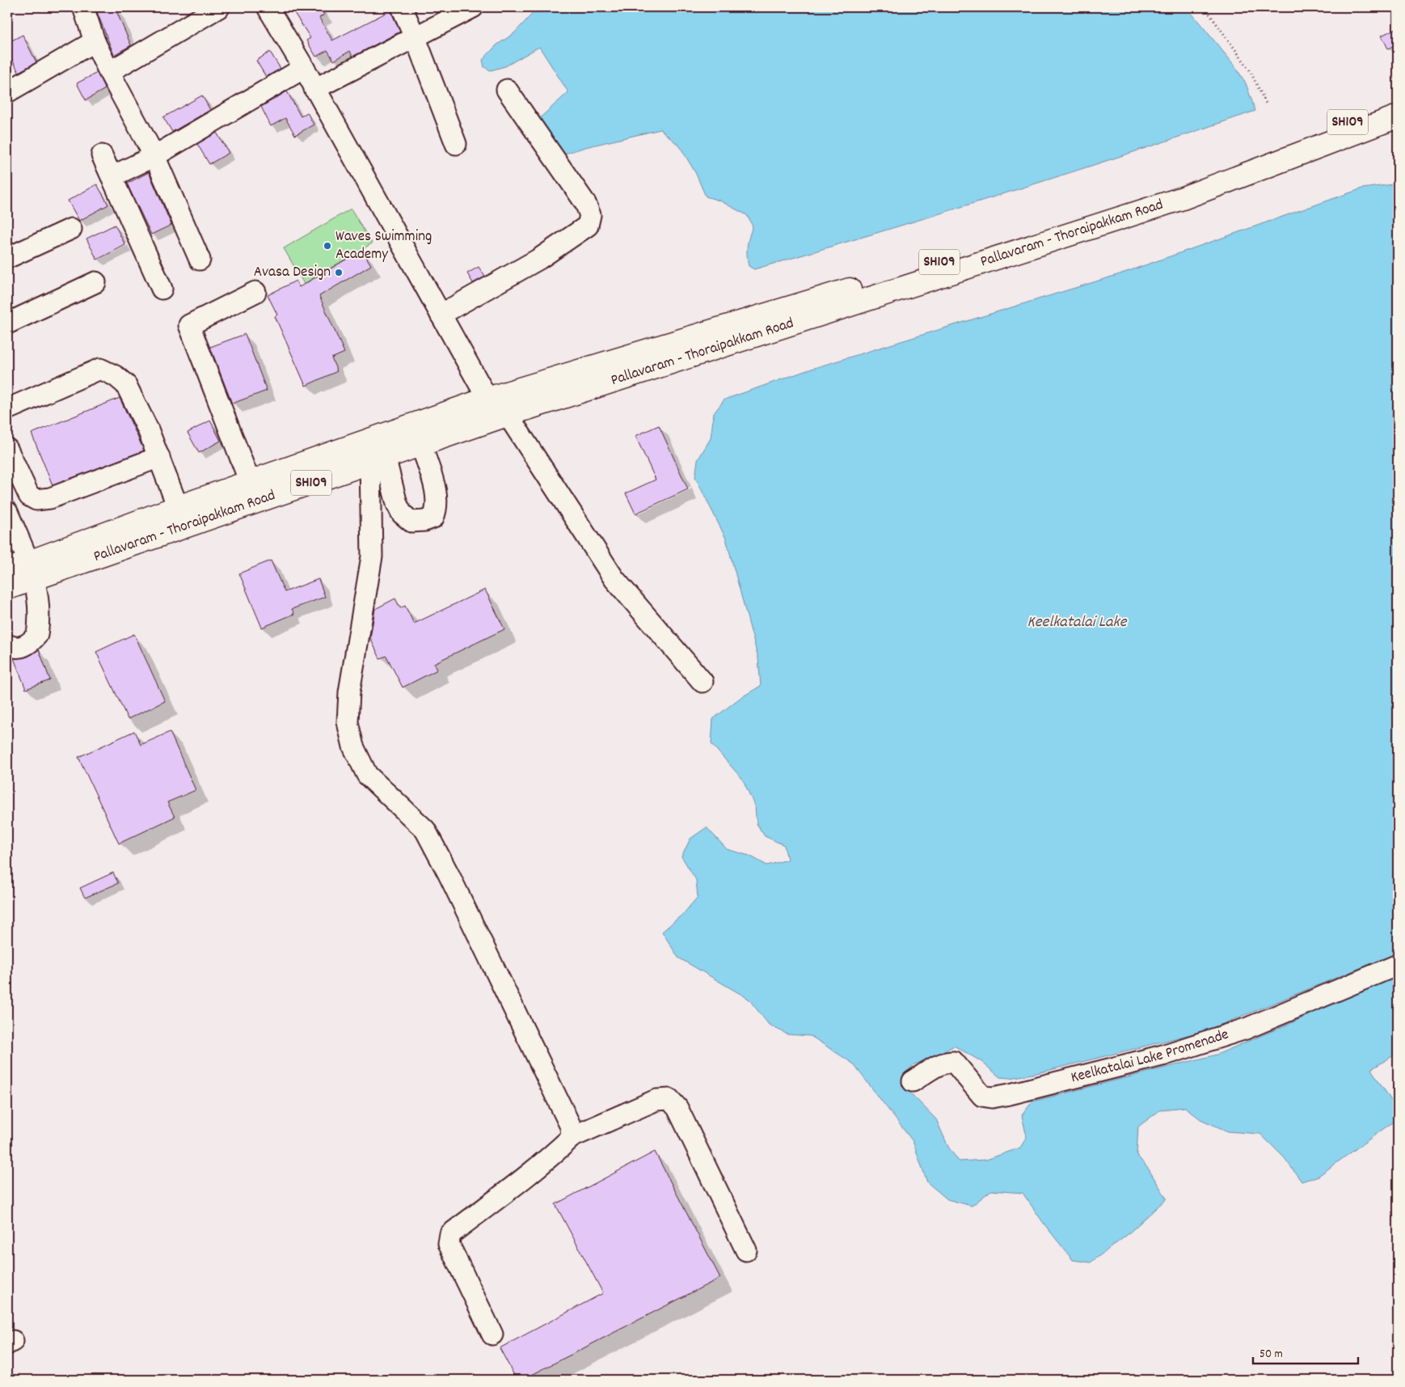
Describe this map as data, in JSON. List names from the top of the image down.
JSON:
{
  "streets": {
    "main road": ["SH109", "Pallavaram - Thoraipakkam Road"],
    "street": ["Keelkatalai Lake Promenade"]
  },
  "water": ["Keelkatalai Lake"],
  "places": ["Waves Swimming Academy", "Avasa Design"],
  "scale_bar": "50 m"
}
